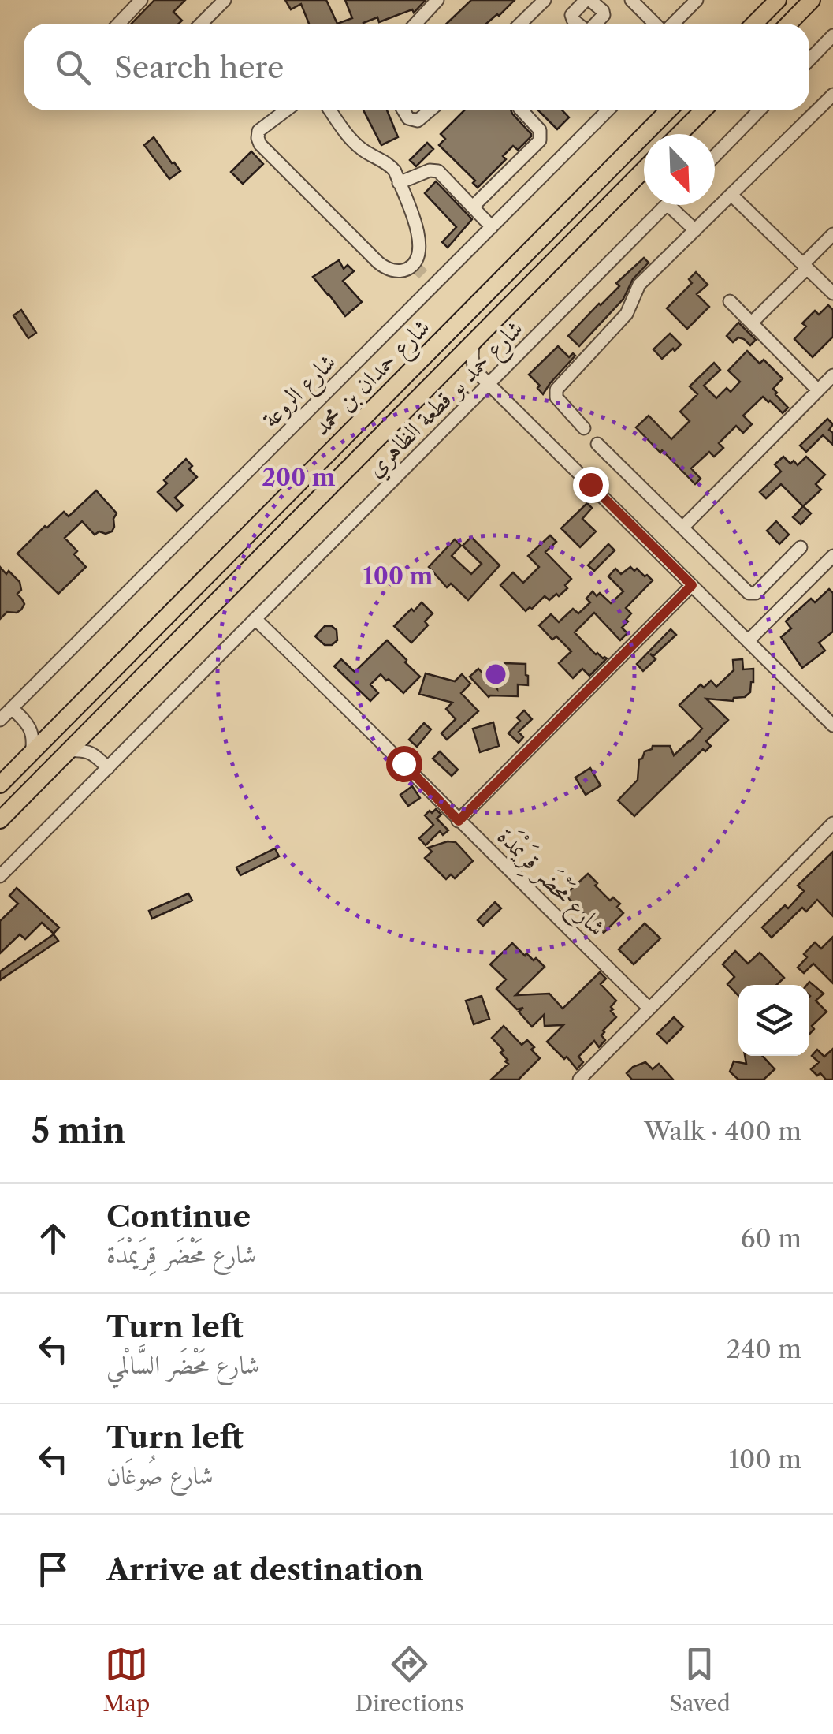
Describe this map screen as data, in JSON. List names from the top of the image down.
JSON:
{
  "streets": {
    "main road": ["شارع حمدان بن محمد"],
    "street": ["شارع الروعة", "شارع حمد بو قطعة الظاهري", "شارع مَحْضَر قِرَيمْدَة"]
  },
  "crossings": [
    ["شارع حمد بو قطعة الظاهري", "شارع مَحْضَر قِرَيمْدَة"]
  ],
  "north": "bottom right",
  "page": {
    "search": "Search here",
    "heading": ["5 min", "Walk · 400 m"],
    "list": [
      ["Continue", "شارع مَحْضَر قِرَيمْدَة", "60 m"],
      ["Turn left", "شارع مَحْضَر السَّالْمي", "240 m"],
      ["Turn left", "شارع صُوغَان", "100 m"],
      "Arrive at destination"
    ],
    "nav": ["Map", "Directions", "Saved"]
  },
  "rings": ["200 m", "100 m"]
}
